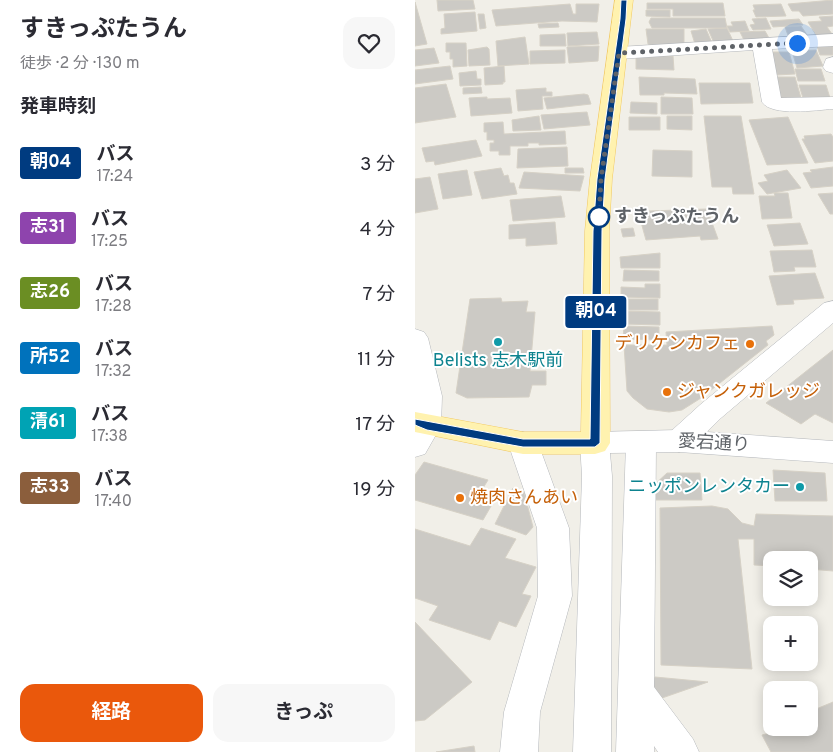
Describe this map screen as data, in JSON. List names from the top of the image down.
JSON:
{
  "streets": {
    "street": ["愛宕通り"]
  },
  "places": [
    "すきっぷたうん",
    "Belists 志木駅前",
    "デリケンカフェ",
    "ジャンクガレッジ",
    "ニッポンレンタカー",
    "焼肉さんあい"
  ],
  "lines": ["bus line 朝04"],
  "page": {
    "heading": [
      ["すきっぷたうん", "徒歩 · 2 分 · 130 m"],
      "発車時刻"
    ],
    "on_map": "朝04",
    "list": [
      {
        "mark": "朝04",
        "name": "バス",
        "note": "17:24",
        "value": "3 分"
      },
      {
        "mark": "志31",
        "name": "バス",
        "note": "17:25",
        "value": "4 分"
      },
      {
        "mark": "志26",
        "name": "バス",
        "note": "17:28",
        "value": "7 分"
      },
      {
        "mark": "所52",
        "name": "バス",
        "note": "17:32",
        "value": "11 分"
      },
      {
        "mark": "清61",
        "name": "バス",
        "note": "17:38",
        "value": "17 分"
      },
      {
        "mark": "志33",
        "name": "バス",
        "note": "17:40",
        "value": "19 分"
      }
    ],
    "map_buttons": ["+", "−"],
    "buttons": ["経路", "きっぷ"]
  }
}
